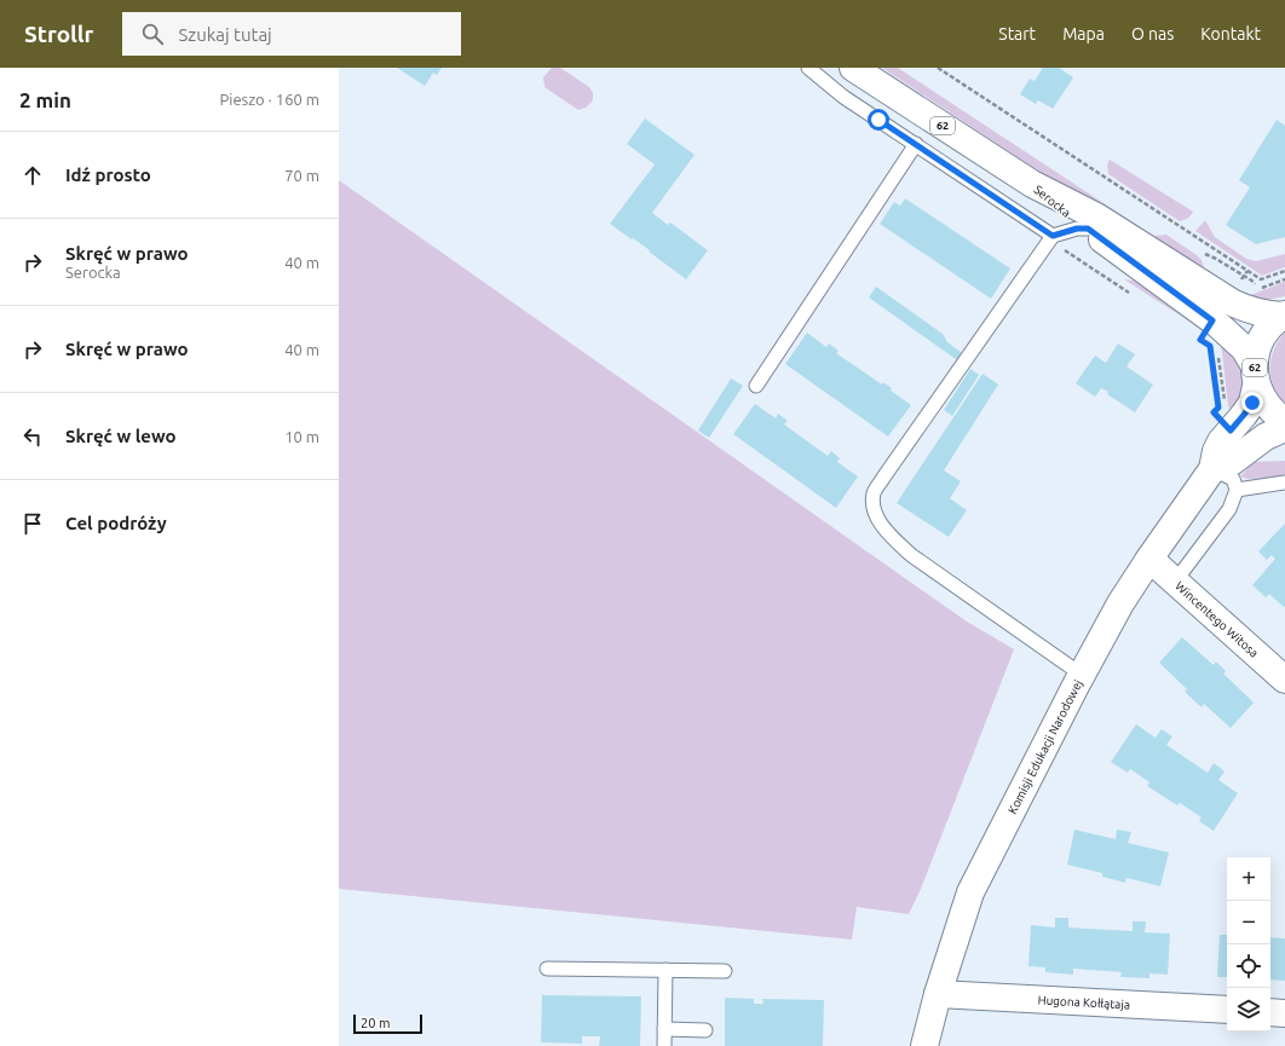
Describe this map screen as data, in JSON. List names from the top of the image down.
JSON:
{
  "streets": {
    "street": [
      "62",
      "Serocka",
      "Wincentego Witosa",
      "Komisji Edukacji Narodowej",
      "Hugona Kołłątaja"
    ]
  },
  "crossings": [
    ["62", "Serocka"],
    ["62", "Komisji Edukacji Narodowej"],
    ["Serocka", "Komisji Edukacji Narodowej"],
    ["Wincentego Witosa", "Komisji Edukacji Narodowej"],
    ["Komisji Edukacji Narodowej", "Hugona Kołłątaja"]
  ],
  "scale_bar": "20 m",
  "page": {
    "header": "Strollr",
    "search": "Szukaj tutaj",
    "nav": [
      "Start",
      "Mapa",
      "O nas",
      "Kontakt"
    ],
    "heading": ["2 min", "Pieszo · 160 m"],
    "list": [
      ["Idź prosto", "70 m"],
      ["Skręć w prawo", "Serocka", "40 m"],
      ["Skręć w prawo", "40 m"],
      ["Skręć w lewo", "10 m"],
      "Cel podróży"
    ],
    "map_buttons": ["+", "−"],
    "scale": "20 m"
  }
}
